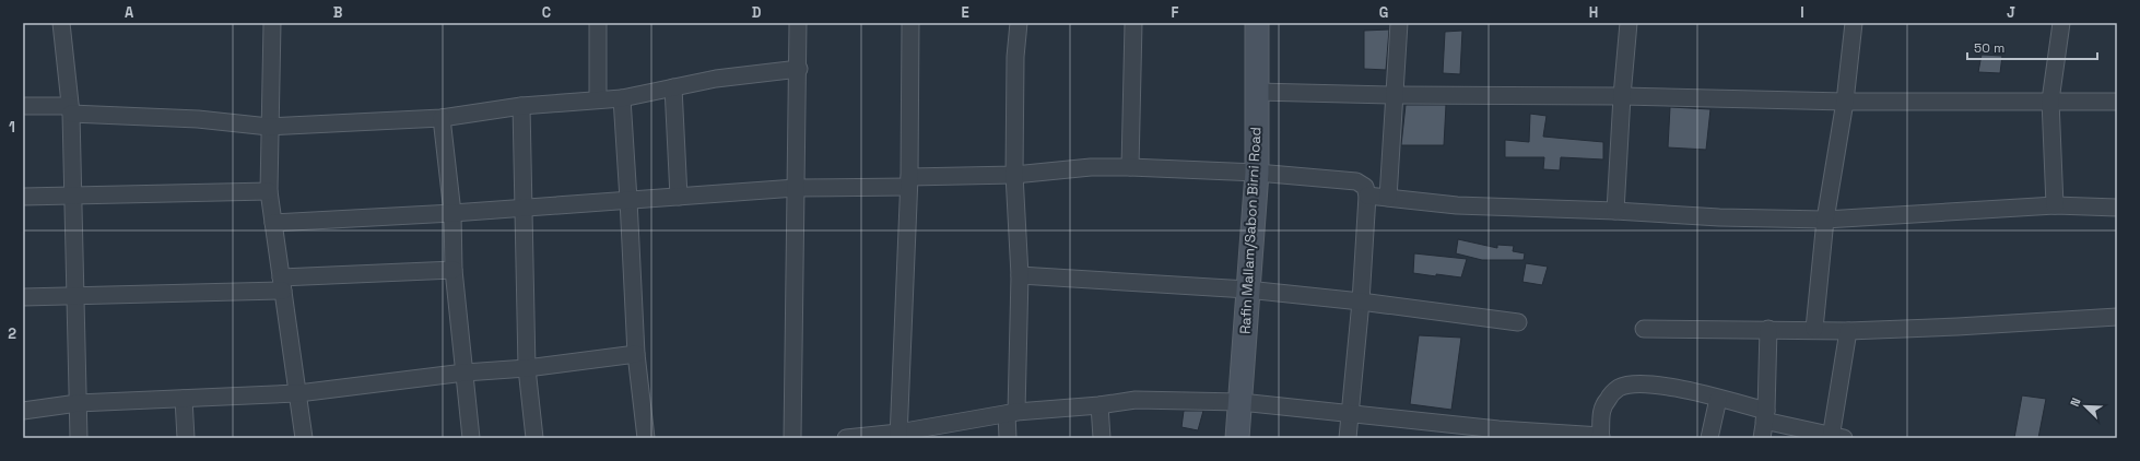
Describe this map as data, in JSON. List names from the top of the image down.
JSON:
{
  "streets": {
    "street": ["Rafin Mallam/Sabon Birni Road"]
  },
  "scale_bar": "50 m",
  "north": "top left",
  "grid": {
    "columns": [
      "A",
      "B",
      "C",
      "D",
      "E",
      "F",
      "G",
      "H",
      "I",
      "J"
    ],
    "rows": ["1", "2"]
  }
}
